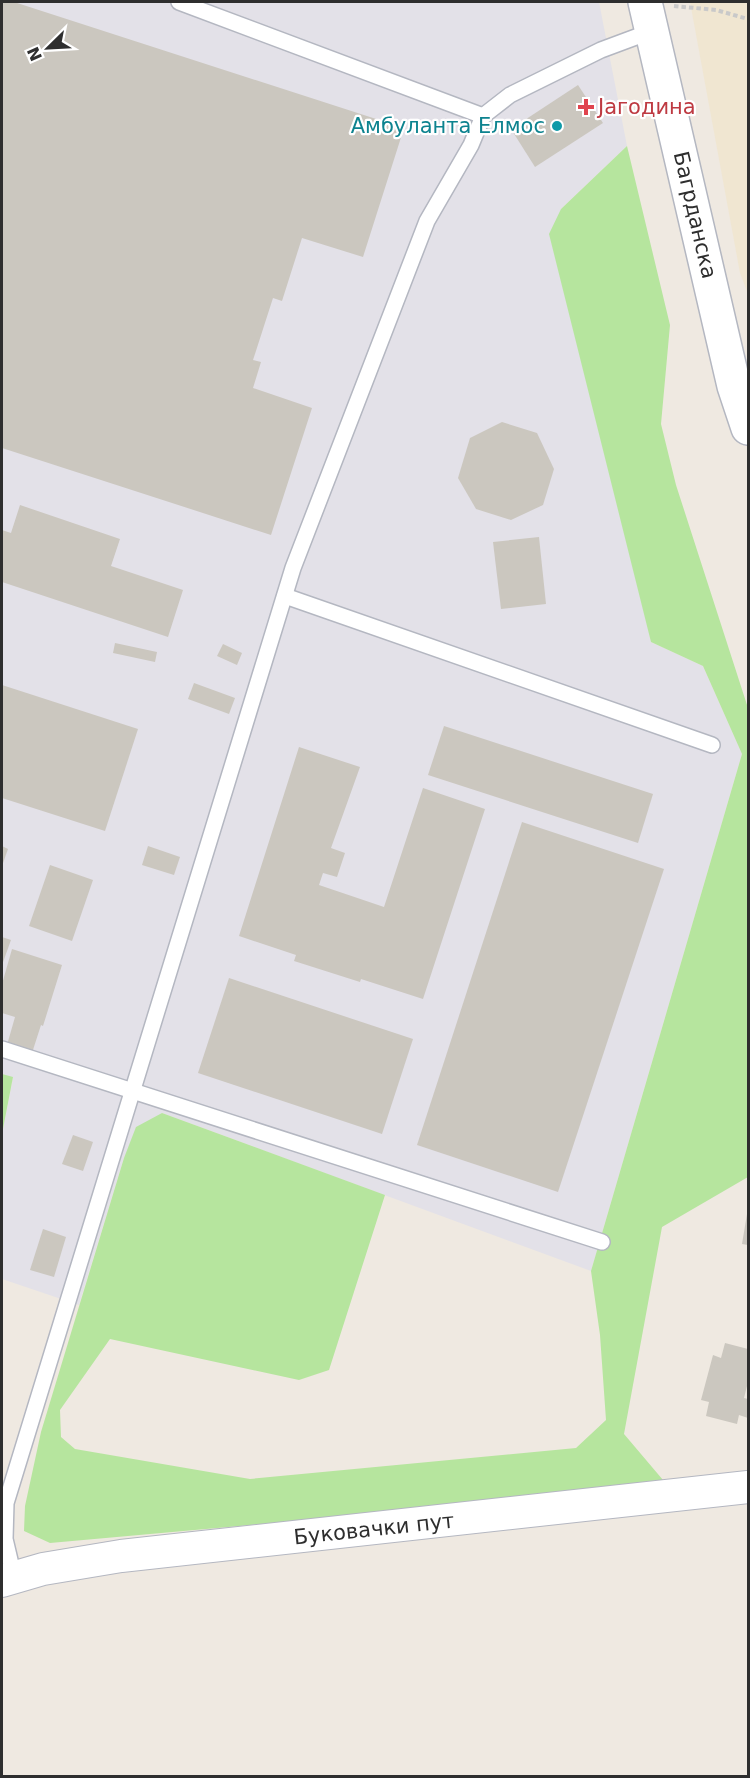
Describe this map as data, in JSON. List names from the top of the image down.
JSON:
{
  "streets": {
    "main road": ["Багрданска"],
    "street": ["Буковачки пут"]
  },
  "places": {
    "health": ["Јагодина"],
    "other": ["Амбуланта Елмос"]
  },
  "north": "bottom left"
}
